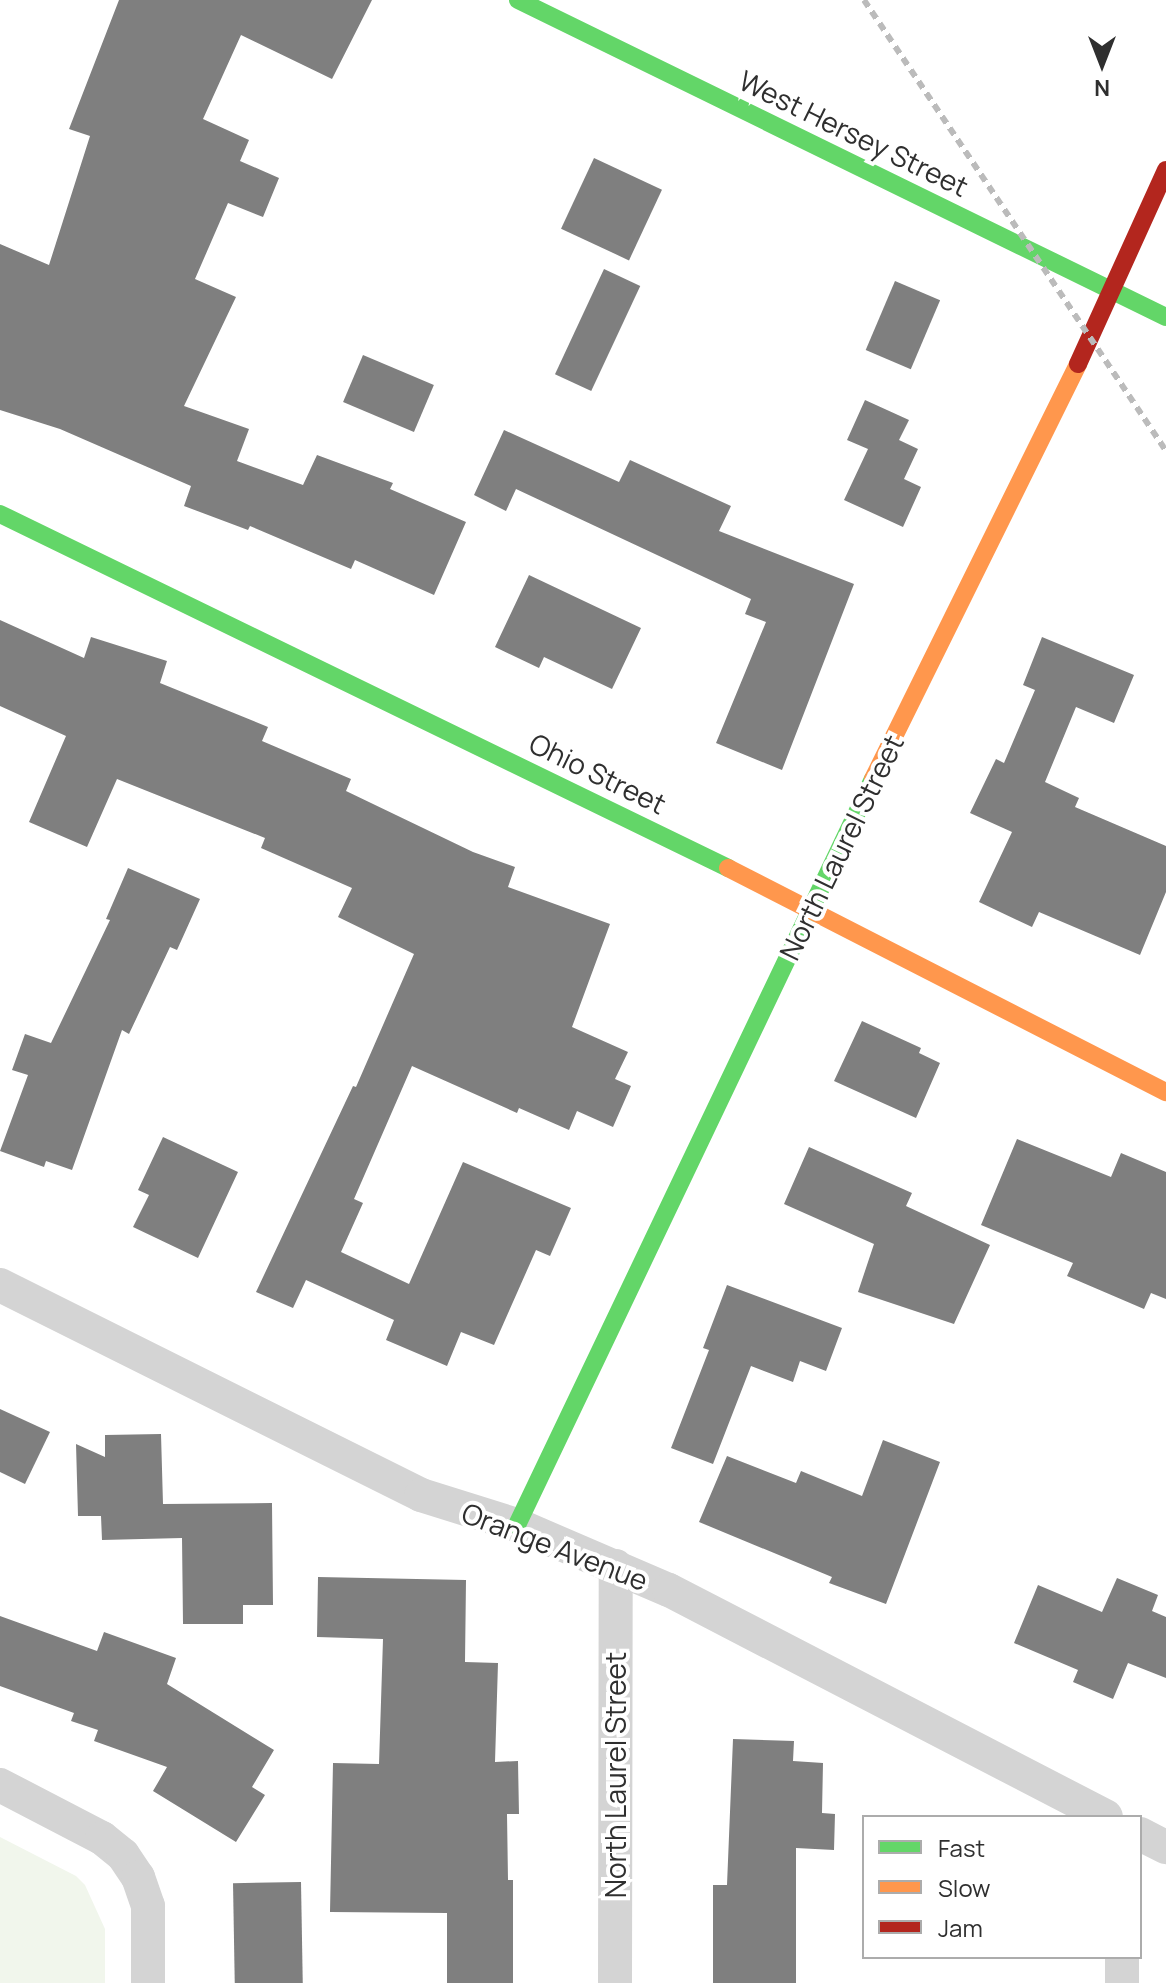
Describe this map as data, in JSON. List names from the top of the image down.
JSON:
{
  "streets": {
    "street": [
      "West Hersey Street",
      "Ohio Street",
      "North Laurel Street",
      "Orange Avenue"
    ]
  },
  "crossings": [
    ["West Hersey Street", "North Laurel Street"],
    ["Ohio Street", "North Laurel Street"],
    ["North Laurel Street", "Orange Avenue"]
  ],
  "legend": ["Fast", "Slow", "Jam"],
  "north": "bottom"
}
